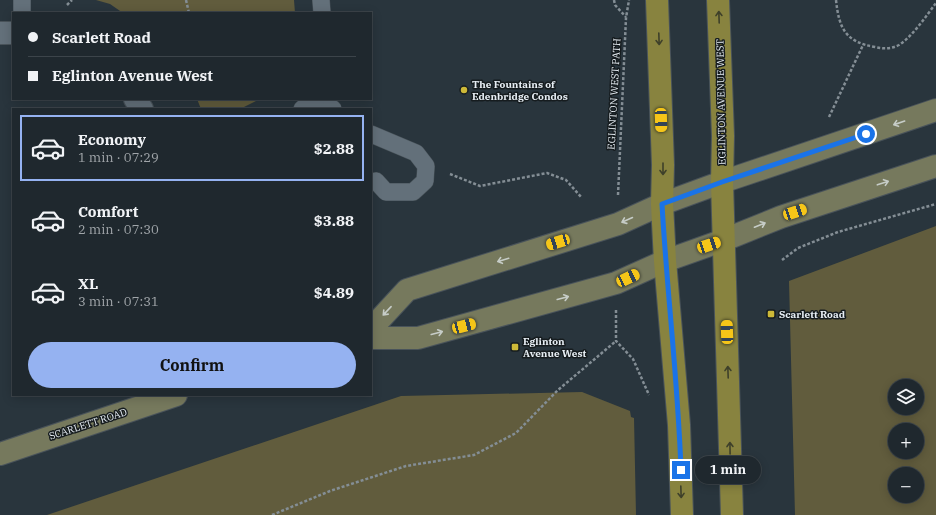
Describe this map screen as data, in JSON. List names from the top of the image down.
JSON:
{
  "streets": {
    "main road": ["EGLINTON AVENUE WEST", "SCARLETT ROAD"],
    "path": ["EGLINTON WEST PATH"]
  },
  "places": {
    "other": ["The Fountains of Edenbridge Condos"],
    "transit": ["Scarlett Road", "Eglinton Avenue West"]
  },
  "page": {
    "banner": ["Scarlett Road", "Eglinton Avenue West"],
    "list": [
      {
        "name": "Economy",
        "note": "1 min · 07:29",
        "value": "$2.88"
      },
      {
        "name": "Comfort",
        "note": "2 min · 07:30",
        "value": "$3.88"
      },
      {
        "name": "XL",
        "note": "3 min · 07:31",
        "value": "$4.89"
      }
    ],
    "buttons": "Confirm",
    "map_buttons": ["+", "−"],
    "bubble": "1 min"
  }
}
